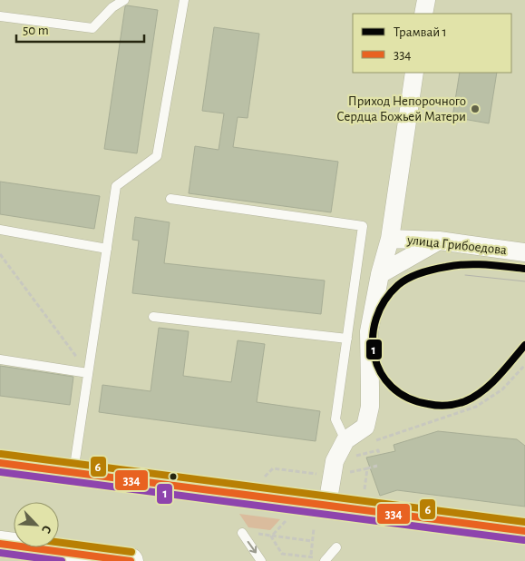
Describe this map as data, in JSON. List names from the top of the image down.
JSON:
{
  "streets": {
    "street": ["улица Грибоедова"]
  },
  "places": ["Приход Непорочного Сердца Божьей Матери"],
  "lines": [
    "tram line 1",
    "transit line 6",
    "transit line 334",
    "transit line 1"
  ],
  "legend": ["Трамвай 1", "334"],
  "scale_bar": "50 m",
  "north": "bottom right"
}
